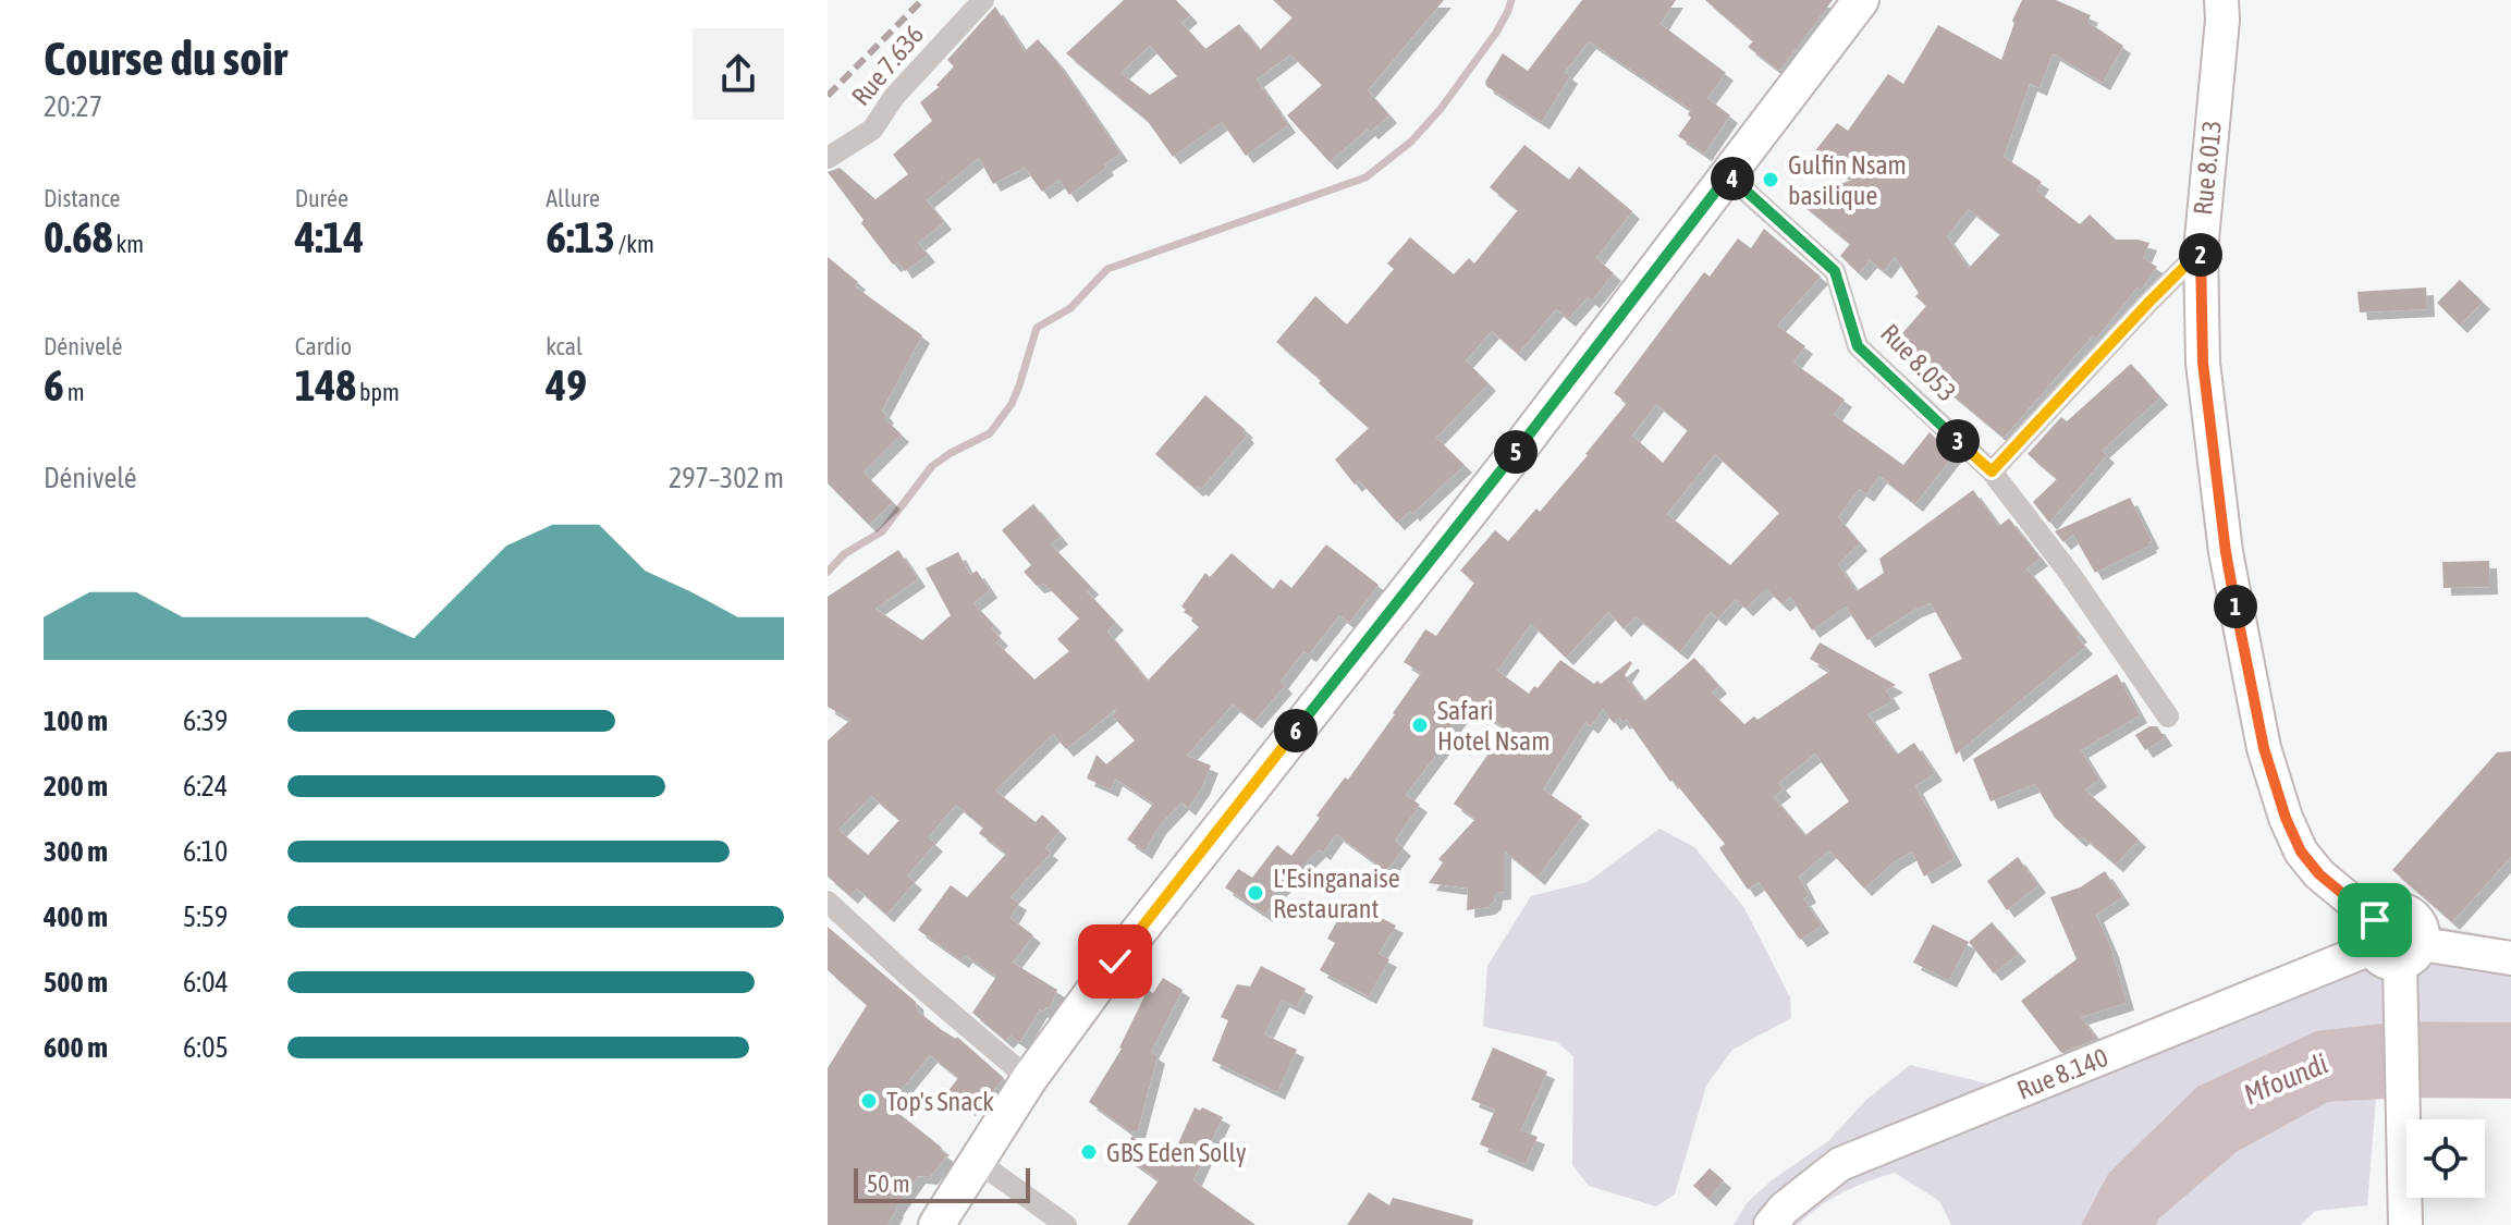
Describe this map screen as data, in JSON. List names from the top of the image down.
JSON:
{
  "streets": {
    "main road": ["Rue 8.013", "Rue 8.140"],
    "street": ["Rue 7.636", "Rue 8.053"]
  },
  "crossings": [
    ["Rue 8.013", "Rue 8.140"]
  ],
  "water": ["Mfoundi"],
  "places": [
    "Gulfin Nsam basilique",
    "Safari Hotel Nsam",
    "L'Esinganaise Restaurant",
    "Top's Snack",
    "GBS Eden Solly"
  ],
  "scale_bar": "50 m",
  "page": {
    "heading": ["Course du soir", "20:27"],
    "stats": [
      ["Distance", "0.68 km"],
      ["Durée", "4:14"],
      ["Allure", "6:13 /km"],
      ["Dénivelé", "6 m"],
      ["Cardio", "148 bpm"],
      ["kcal", "49"]
    ],
    "pins": [
      "4",
      "2",
      "3",
      "5",
      "1",
      "6"
    ],
    "chart": ["Dénivelé", "297–302 m"],
    "list": [
      {
        "name": "100 m",
        "note": "6:39"
      },
      {
        "name": "200 m",
        "note": "6:24"
      },
      {
        "name": "300 m",
        "note": "6:10"
      },
      {
        "name": "400 m",
        "note": "5:59"
      },
      {
        "name": "500 m",
        "note": "6:04"
      },
      {
        "name": "600 m",
        "note": "6:05"
      }
    ],
    "scale": "50 m"
  }
}
